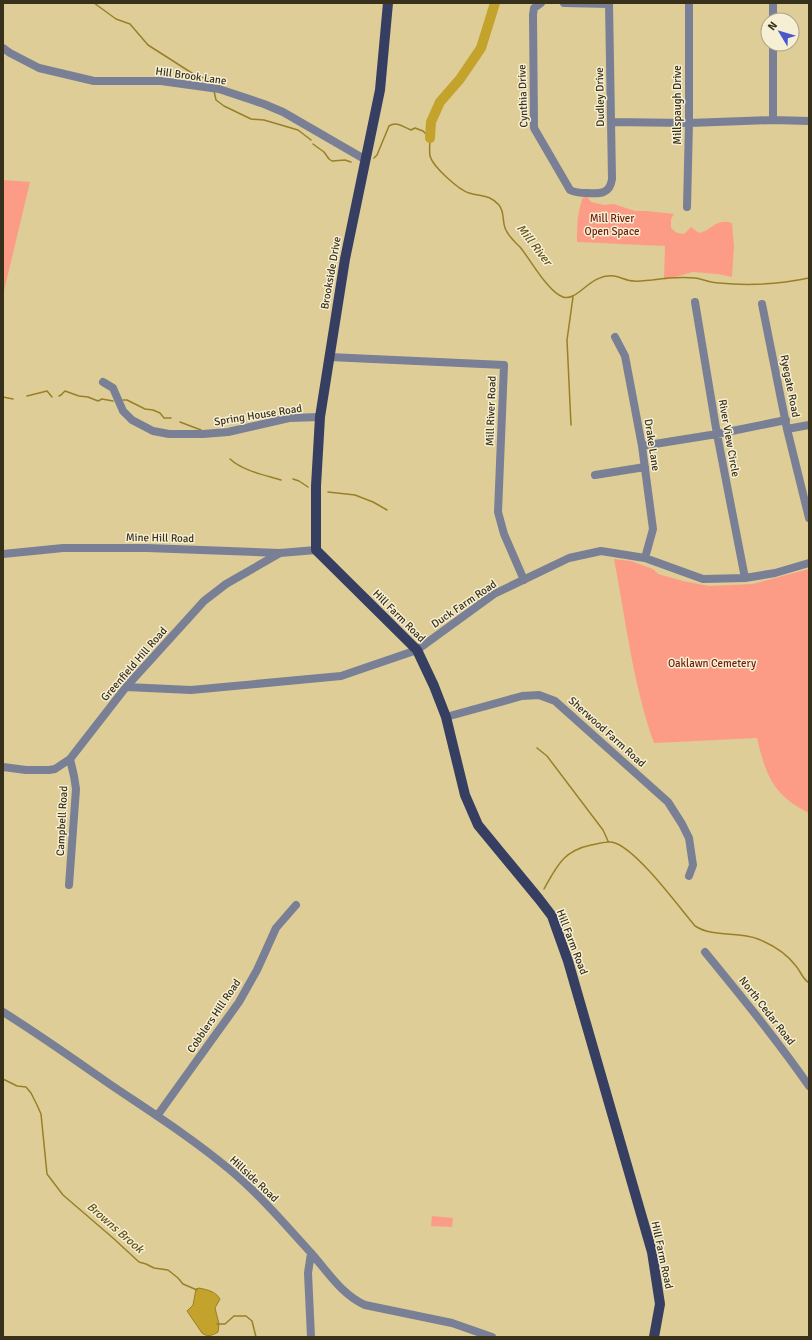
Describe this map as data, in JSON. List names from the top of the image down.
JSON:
{
  "streets": {
    "main road": ["Brookside Drive", "Hill Farm Road"],
    "street": [
      "Hill Brook Lane",
      "Cynthia Drive",
      "Dudley Drive",
      "Millspaugh Drive",
      "Ryegate Road",
      "Mill River Road",
      "Spring House Road",
      "River View Circle",
      "Drake Lane",
      "Mine Hill Road",
      "Duck Farm Road",
      "Greenfield Hill Road",
      "Sherwood Farm Road",
      "Campbell Road",
      "North Cedar Road",
      "Cobblers Hill Road",
      "Hillside Road"
    ]
  },
  "crossings": [
    ["Hill Brook Lane", "Brookside Drive"],
    ["Cynthia Drive", "Dudley Drive"],
    ["Brookside Drive", "Mill River Road"],
    ["Brookside Drive", "Spring House Road"],
    ["Brookside Drive", "Mine Hill Road"],
    ["Brookside Drive", "Hill Farm Road"],
    ["Mill River Road", "Duck Farm Road"],
    ["River View Circle", "Duck Farm Road"],
    ["Drake Lane", "Duck Farm Road"],
    ["Mine Hill Road", "Hill Farm Road"],
    ["Mine Hill Road", "Greenfield Hill Road"],
    ["Duck Farm Road", "Hill Farm Road"],
    ["Duck Farm Road", "Greenfield Hill Road"],
    ["Hill Farm Road", "Sherwood Farm Road"],
    ["Greenfield Hill Road", "Campbell Road"],
    ["Cobblers Hill Road", "Hillside Road"]
  ],
  "water": ["Mill River", "Browns Brook"],
  "parks": ["Mill River Open Space", "Oaklawn Cemetery"],
  "north": "top left"
}
